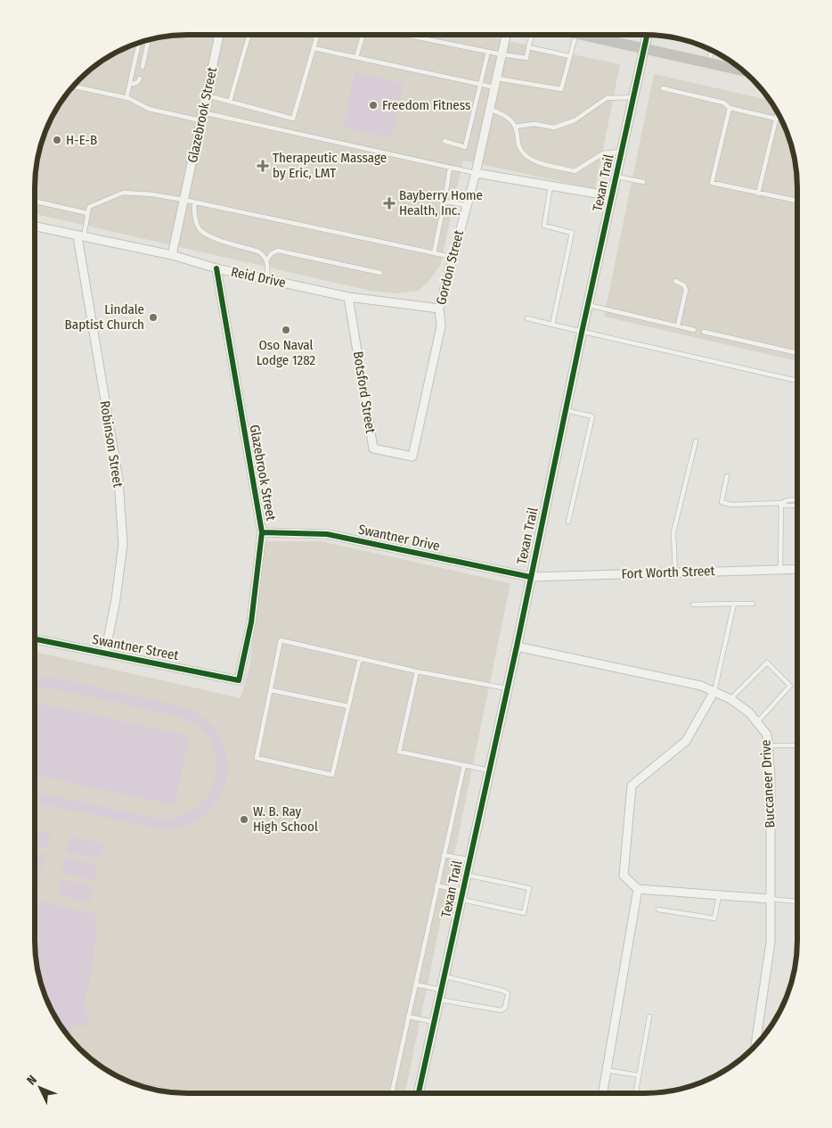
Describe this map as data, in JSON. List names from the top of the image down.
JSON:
{
  "streets": {
    "street": [
      "Glazebrook Street",
      "Texan Trail",
      "Gordon Street",
      "Reid Drive",
      "Botsford Street",
      "Robinson Street",
      "Swantner Drive",
      "Fort Worth Street",
      "Swantner Street",
      "Buccaneer Drive"
    ]
  },
  "crossings": [
    ["Glazebrook Street", "Reid Drive"],
    ["Glazebrook Street", "Swantner Drive"],
    ["Glazebrook Street", "Swantner Street"],
    ["Texan Trail", "Swantner Drive"],
    ["Texan Trail", "Fort Worth Street"],
    ["Texan Trail", "Buccaneer Drive"],
    ["Gordon Street", "Reid Drive"],
    ["Gordon Street", "Botsford Street"],
    ["Reid Drive", "Botsford Street"],
    ["Reid Drive", "Robinson Street"],
    ["Robinson Street", "Swantner Street"],
    ["Swantner Drive", "Fort Worth Street"]
  ],
  "places": {
    "other": [
      "Freedom Fitness",
      "H-E-B",
      "Lindale Baptist Church",
      "Oso Naval Lodge 1282",
      "W. B. Ray High School"
    ],
    "health": ["Therapeutic Massage by Eric, LMT", "Bayberry Home Health, Inc."]
  },
  "north": "top left"
}
